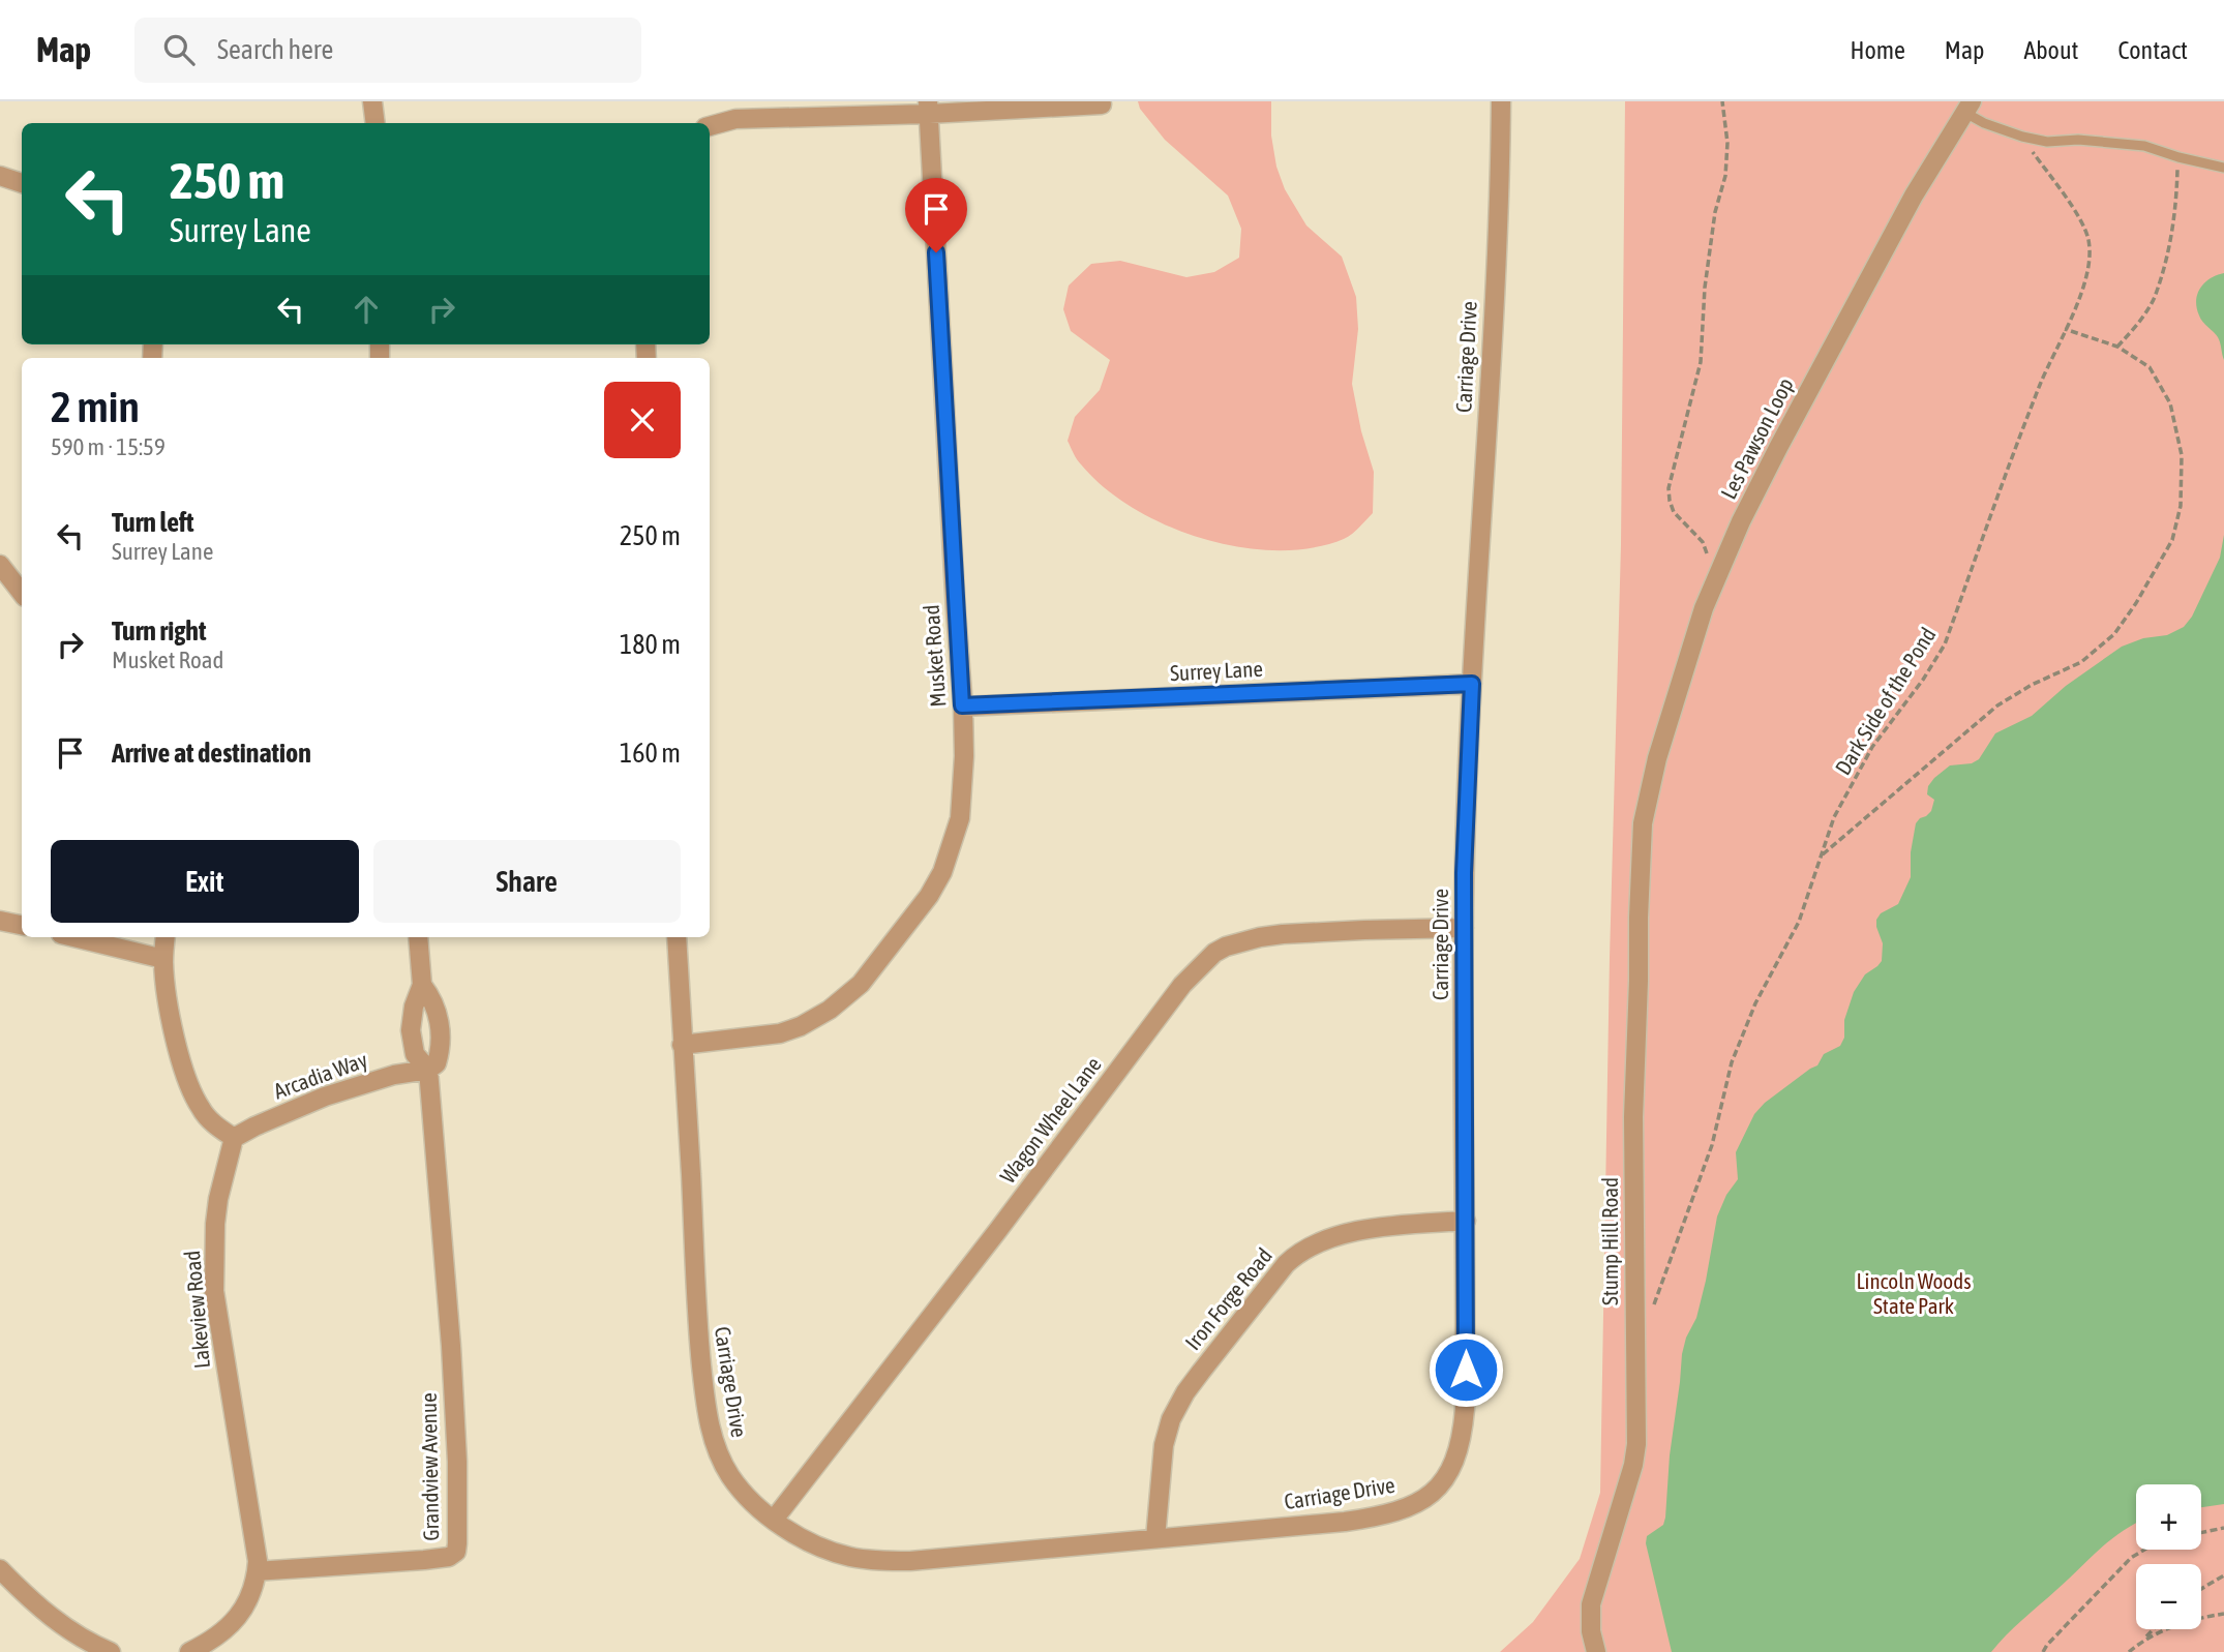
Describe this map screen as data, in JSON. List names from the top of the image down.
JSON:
{
  "streets": {
    "street": [
      "Carriage Drive",
      "Les Pawson Loop",
      "Musket Road",
      "Surrey Lane",
      "Arcadia Way",
      "Wagon Wheel Lane",
      "Stump Hill Road",
      "Iron Forge Road",
      "Lakeview Road",
      "Grandview Avenue"
    ],
    "path": ["Dark Side of the Pond"]
  },
  "crossings": [
    ["Carriage Drive", "Musket Road"],
    ["Carriage Drive", "Surrey Lane"],
    ["Carriage Drive", "Wagon Wheel Lane"],
    ["Carriage Drive", "Iron Forge Road"],
    ["Les Pawson Loop", "Stump Hill Road"],
    ["Musket Road", "Surrey Lane"],
    ["Arcadia Way", "Lakeview Road"],
    ["Arcadia Way", "Grandview Avenue"],
    ["Lakeview Road", "Grandview Avenue"]
  ],
  "parks": ["Lincoln Woods State Park"],
  "page": {
    "header": "Map",
    "search": "Search here",
    "nav": [
      "Home",
      "Map",
      "About",
      "Contact"
    ],
    "turn": ["250 m", "Surrey Lane"],
    "heading": ["2 min", "590 m · 15:59"],
    "list": [
      {
        "name": "Turn left",
        "note": "Surrey Lane",
        "value": "250 m"
      },
      {
        "name": "Turn right",
        "note": "Musket Road",
        "value": "180 m"
      },
      {
        "name": "Arrive at destination",
        "value": "160 m"
      }
    ],
    "buttons": ["Exit", "Share"],
    "map_buttons": ["+", "−"]
  }
}
